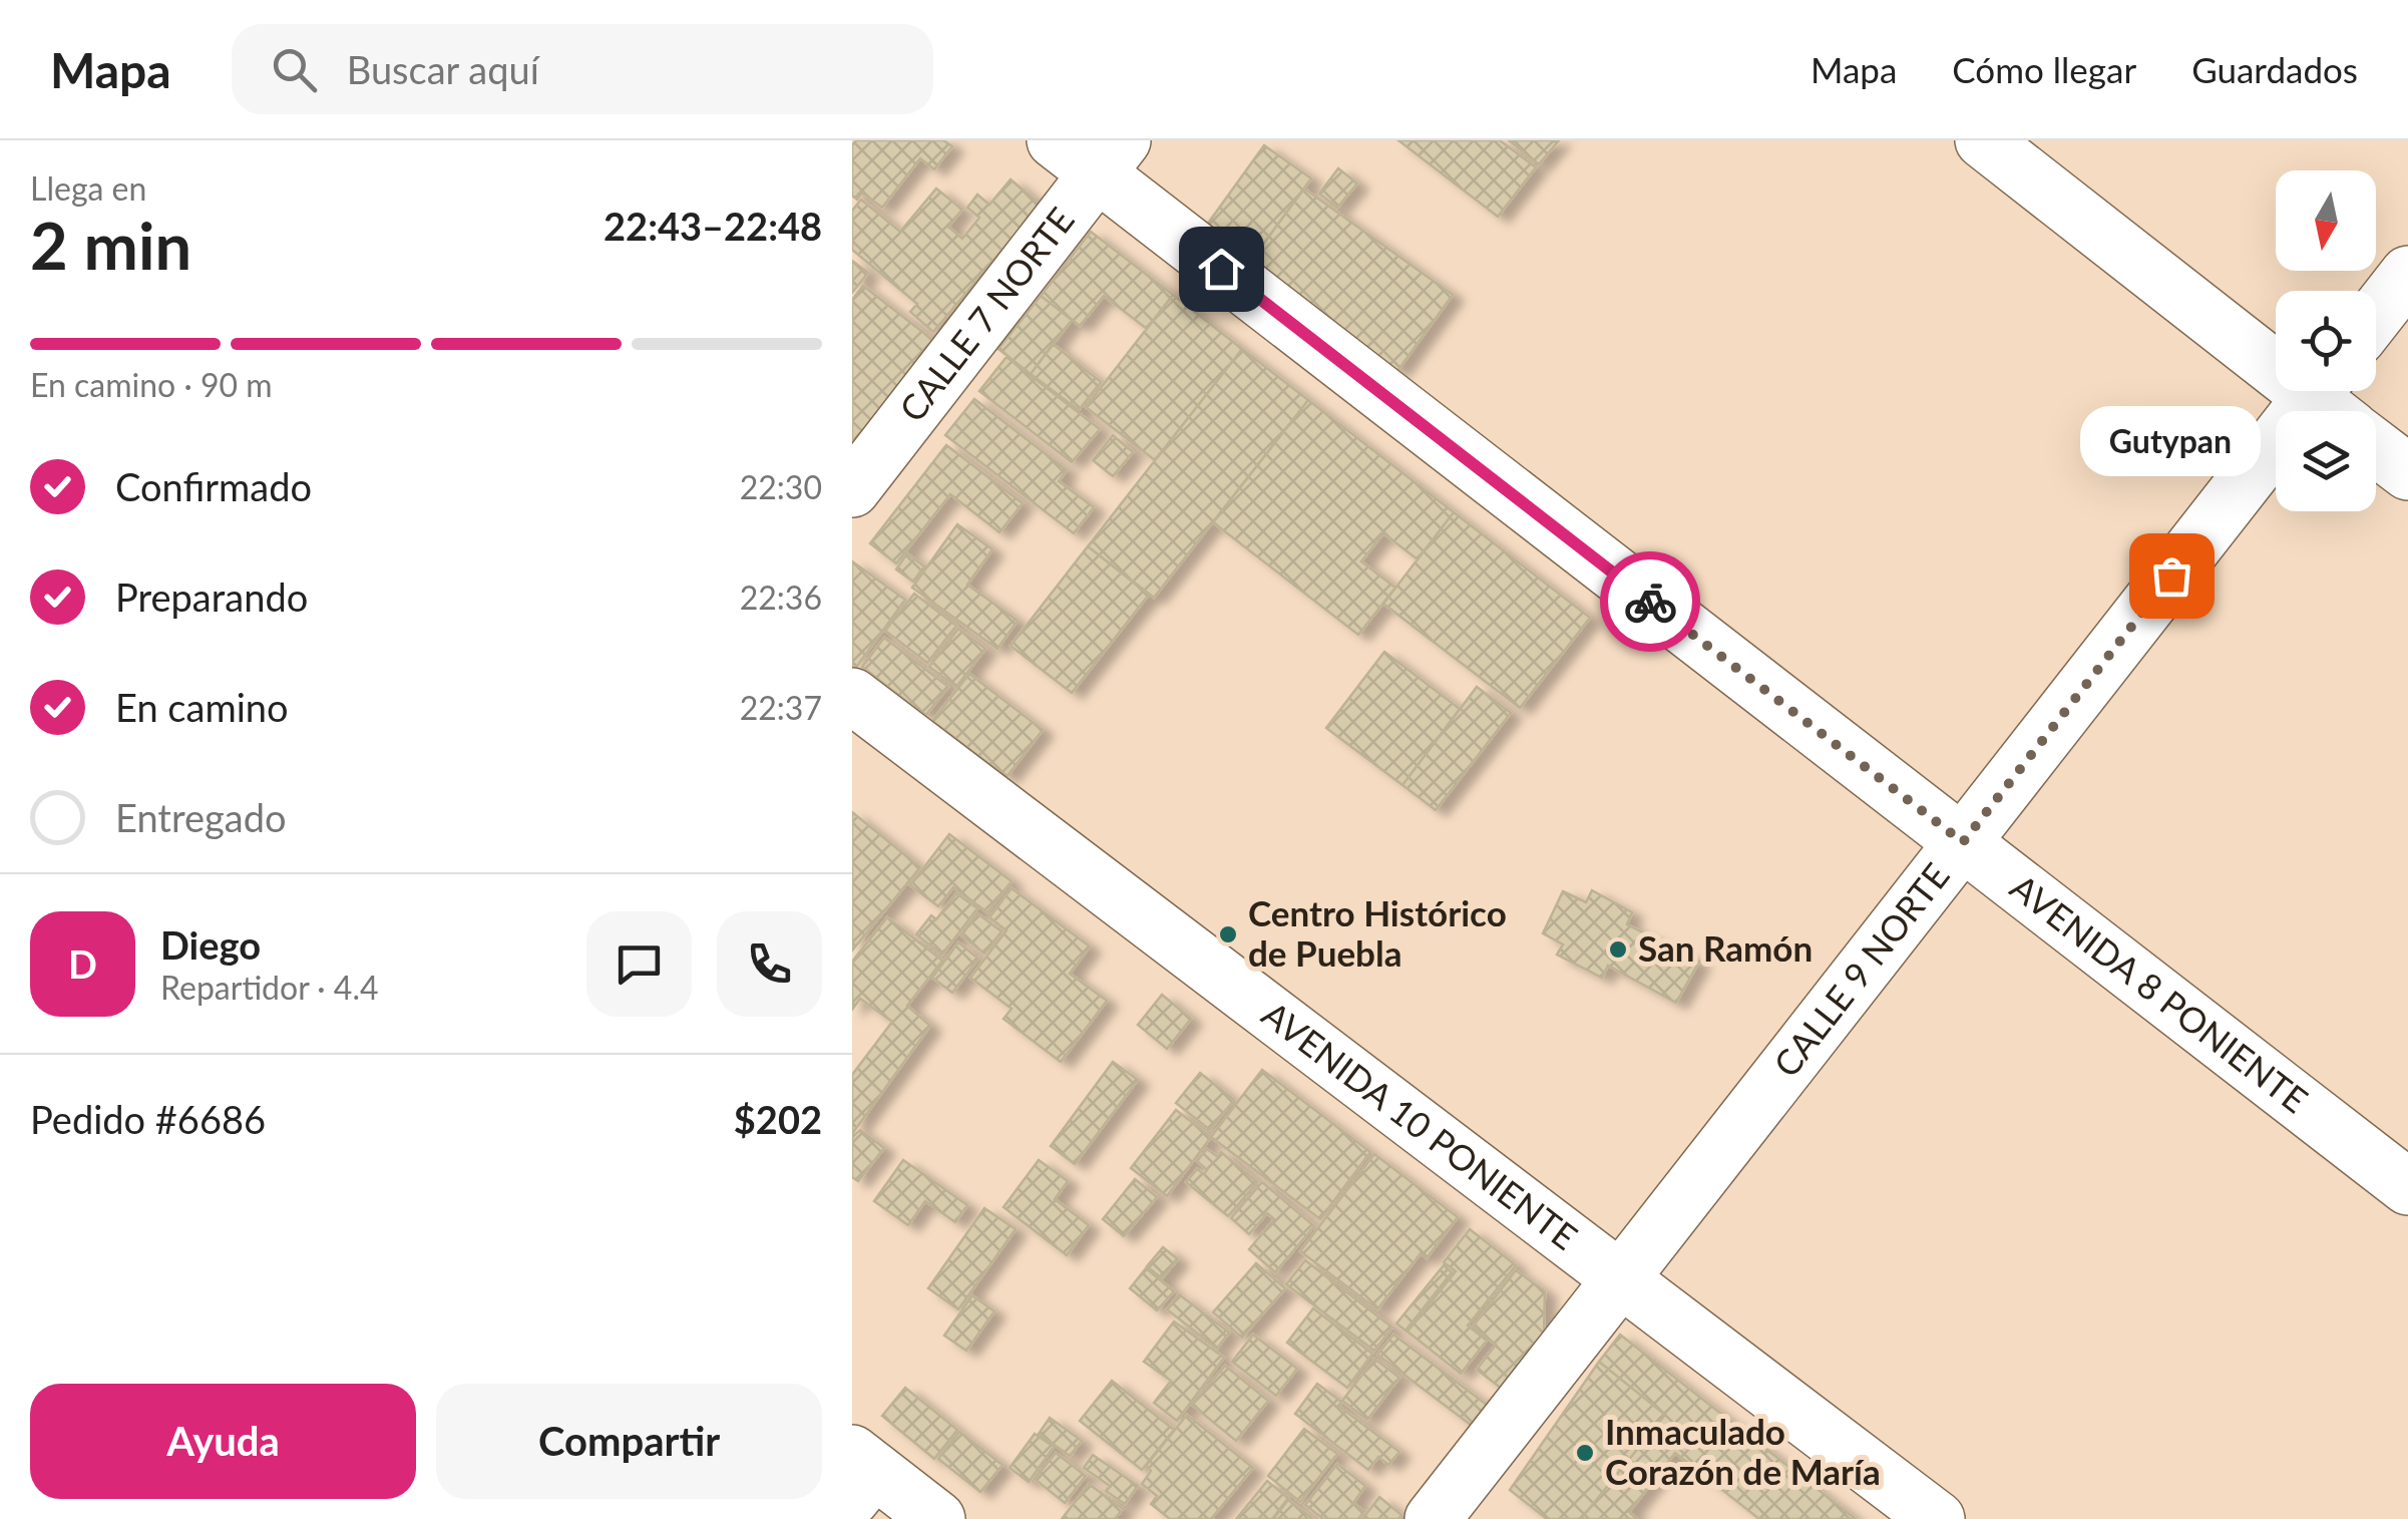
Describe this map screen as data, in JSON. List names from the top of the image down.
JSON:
{
  "streets": {
    "street": [
      "CALLE 7 NORTE",
      "CALLE 9 NORTE",
      "AVENIDA 8 PONIENTE",
      "AVENIDA 10 PONIENTE"
    ]
  },
  "crossings": [
    ["CALLE 7 NORTE", "AVENIDA 8 PONIENTE"],
    ["CALLE 9 NORTE", "AVENIDA 8 PONIENTE"],
    ["CALLE 9 NORTE", "AVENIDA 10 PONIENTE"]
  ],
  "places": [
    "Gutypan",
    "Centro Histórico de Puebla",
    "San Ramón",
    "Inmaculado Corazón de María"
  ],
  "north": "bottom",
  "page": {
    "header": "Mapa",
    "search": "Buscar aquí",
    "nav": ["Mapa", "Cómo llegar", "Guardados"],
    "heading": ["2 min", "Llega en", "22:43–22:48"],
    "panel": [
      "Diego",
      "Repartidor · 4.4",
      "Pedido #6686",
      "$202"
    ],
    "bar": "En camino · 90 m",
    "bubble": "Gutypan",
    "list": [
      ["Confirmado", "22:30"],
      ["Preparando", "22:36"],
      ["En camino", "22:37"],
      "Entregado"
    ],
    "round": "D",
    "buttons": ["Ayuda", "Compartir"]
  }
}
